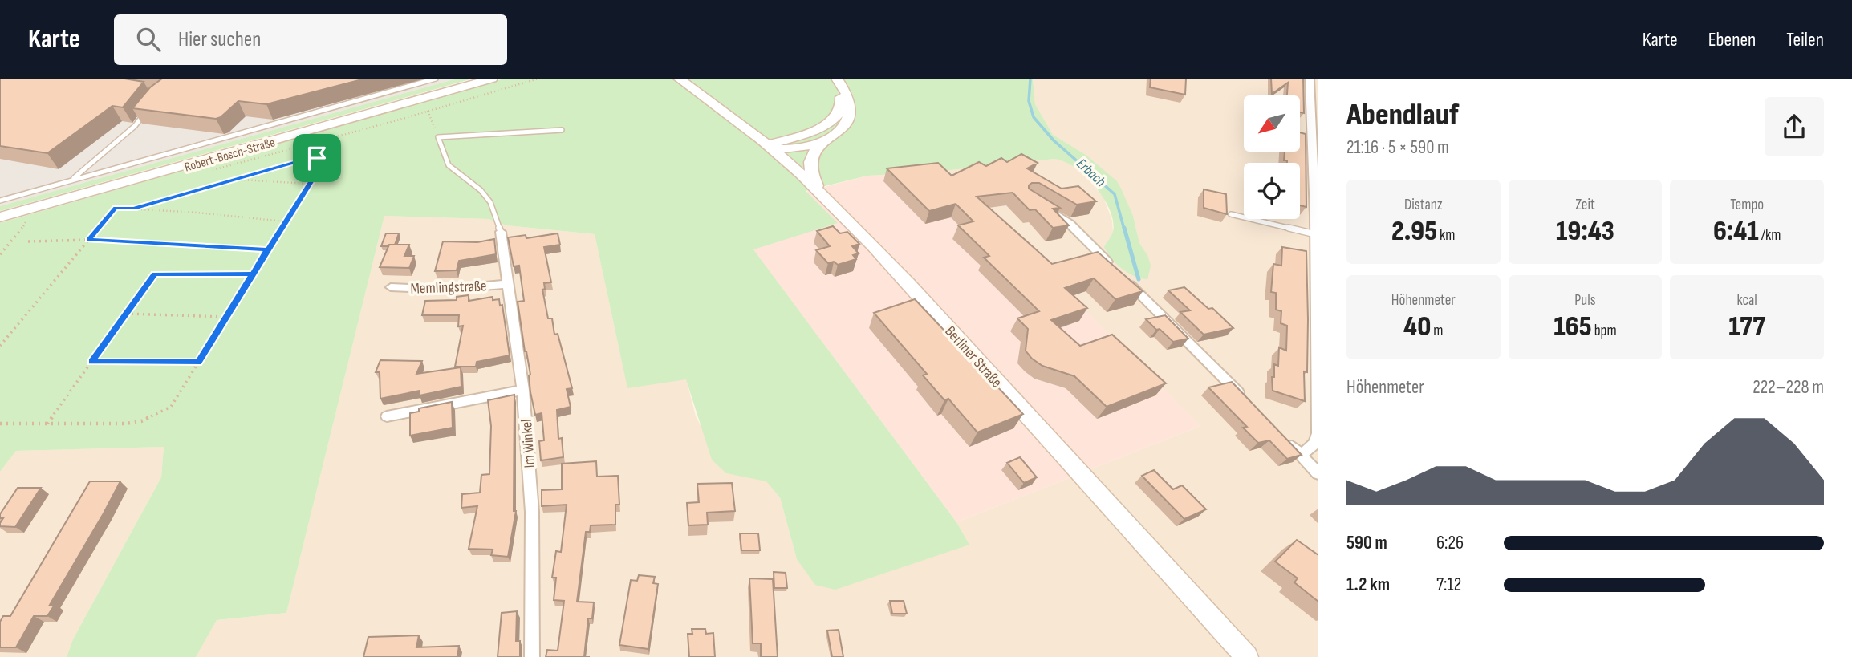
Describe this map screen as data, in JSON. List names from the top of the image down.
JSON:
{
  "streets": {
    "main road": ["Robert-Bosch-Straße", "Berliner Straße"],
    "street": ["Memlingstraße", "Im Winkel"]
  },
  "crossings": [
    ["Memlingstraße", "Im Winkel"]
  ],
  "water": ["Erbach"],
  "north": "bottom left",
  "page": {
    "header": "Karte",
    "search": "Hier suchen",
    "nav": ["Karte", "Ebenen", "Teilen"],
    "heading": ["Abendlauf", "21:16 · 5 × 590 m"],
    "stats": [
      ["Distanz", "2.95 km"],
      ["Zeit", "19:43"],
      ["Tempo", "6:41 /km"],
      ["Höhenmeter", "40 m"],
      ["Puls", "165 bpm"],
      ["kcal", "177"]
    ],
    "chart": ["Höhenmeter", "222–228 m"],
    "list": [
      {
        "name": "590 m",
        "note": "6:26"
      },
      {
        "name": "1.2 km",
        "note": "7:12"
      }
    ]
  }
}
